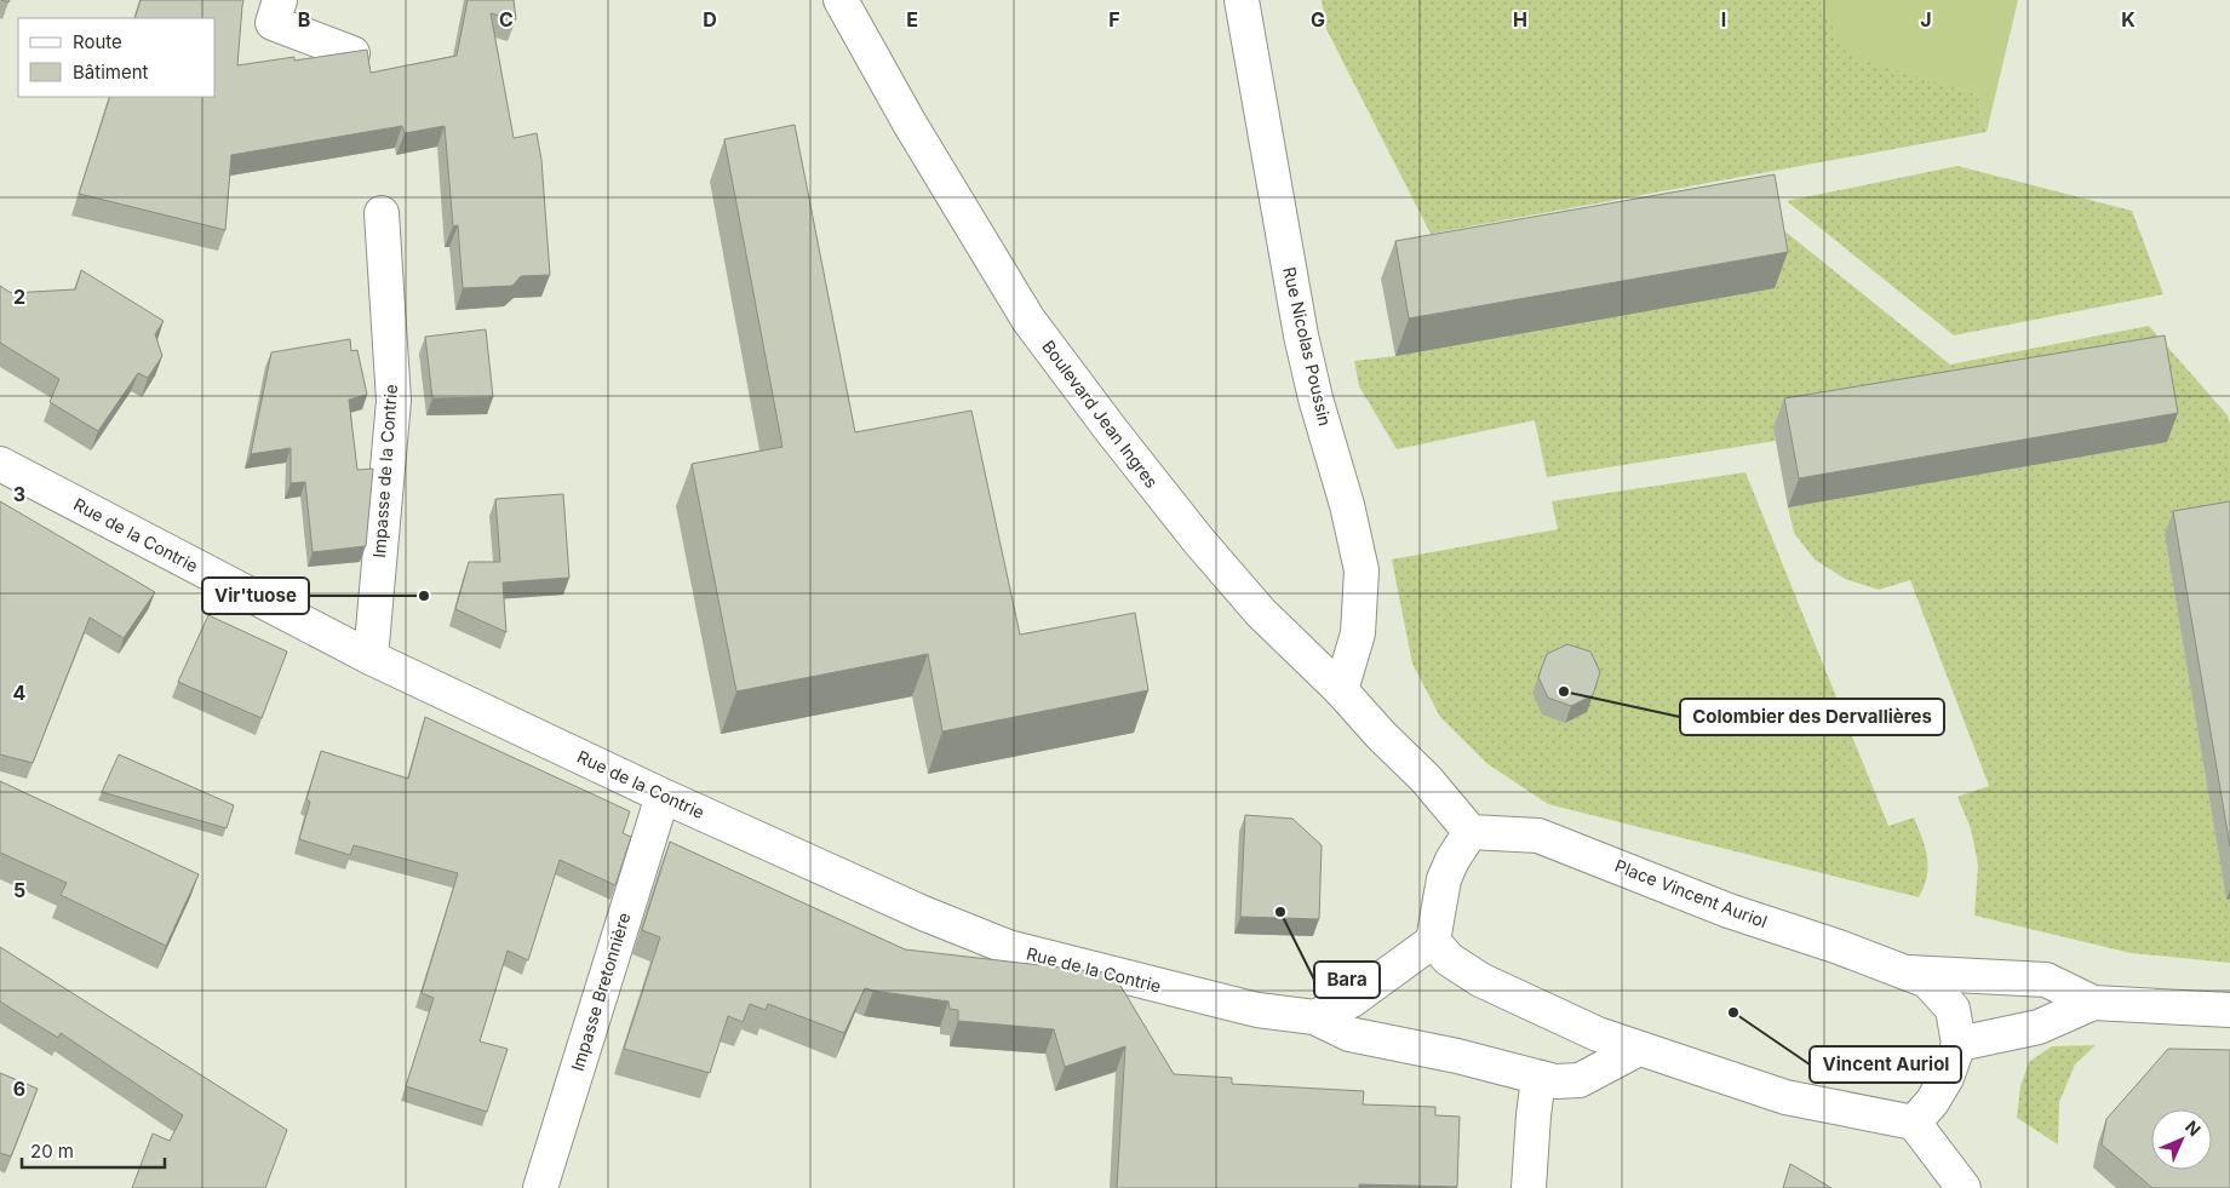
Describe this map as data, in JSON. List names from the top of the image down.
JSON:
{
  "streets": {
    "street": [
      "Rue Nicolas Poussin",
      "Boulevard Jean Ingres",
      "Impasse de la Contrie",
      "Rue de la Contrie",
      "Place Vincent Auriol",
      "Impasse Bretonnière"
    ]
  },
  "crossings": [
    ["Rue Nicolas Poussin", "Boulevard Jean Ingres"],
    ["Boulevard Jean Ingres", "Place Vincent Auriol"],
    ["Impasse de la Contrie", "Rue de la Contrie"],
    ["Rue de la Contrie", "Impasse Bretonnière"]
  ],
  "places": [
    "Vir'tuose",
    "Colombier des Dervallières",
    "Bara",
    "Vincent Auriol"
  ],
  "legend": ["Route", "Bâtiment"],
  "scale_bar": "20 m",
  "north": "top right",
  "grid": {
    "columns": [
      "B",
      "C",
      "D",
      "E",
      "F",
      "G",
      "H",
      "I",
      "J",
      "K"
    ],
    "rows": [
      "2",
      "3",
      "4",
      "5",
      "6"
    ]
  }
}
